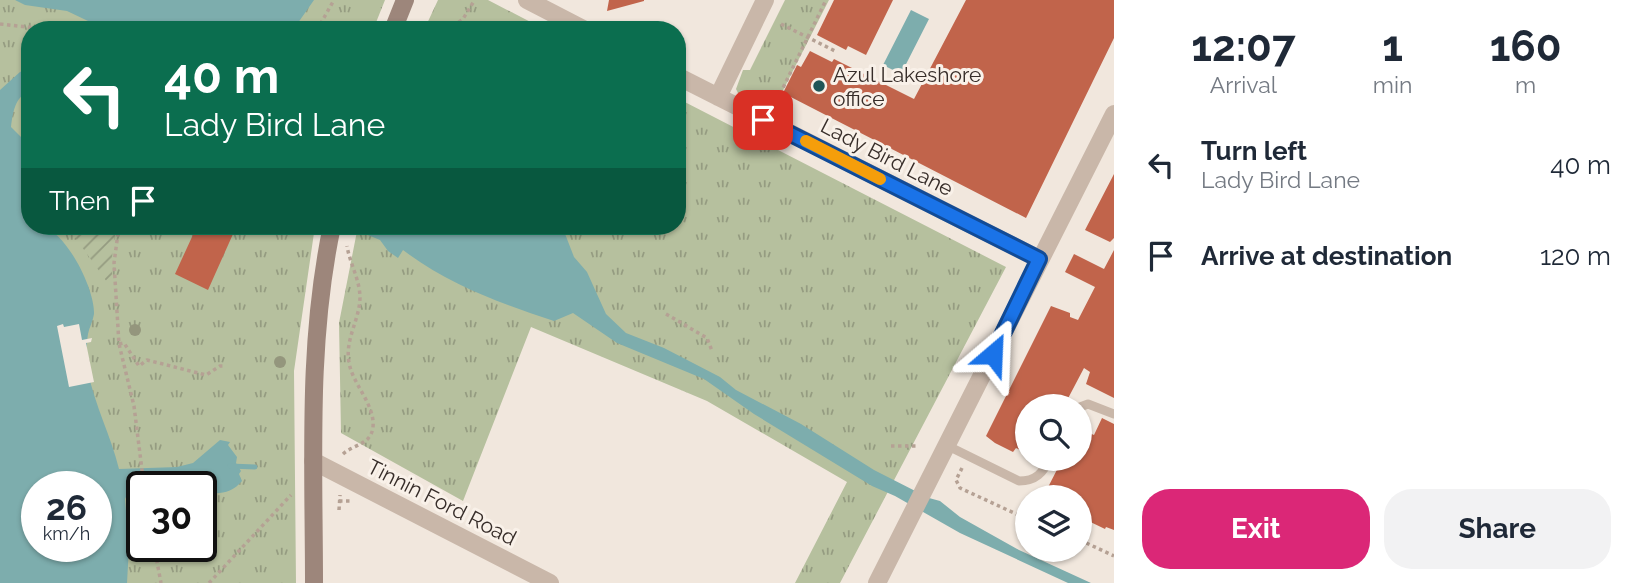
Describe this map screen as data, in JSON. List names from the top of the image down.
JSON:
{
  "streets": {
    "street": ["Lady Bird Lane", "Tinnin Ford Road"]
  },
  "places": ["Azul Lakeshore office"],
  "page": {
    "eta": [
      "12:07",
      "Arrival",
      "1",
      "min",
      "160",
      "m"
    ],
    "turn": ["40 m", "Lady Bird Lane"],
    "list": [
      {
        "name": "Turn left",
        "note": "Lady Bird Lane",
        "value": "40 m"
      },
      {
        "name": "Arrive at destination",
        "value": "120 m"
      }
    ],
    "then": "Then",
    "speed": "26 km/h",
    "limit": "30",
    "buttons": ["Exit", "Share"]
  }
}
